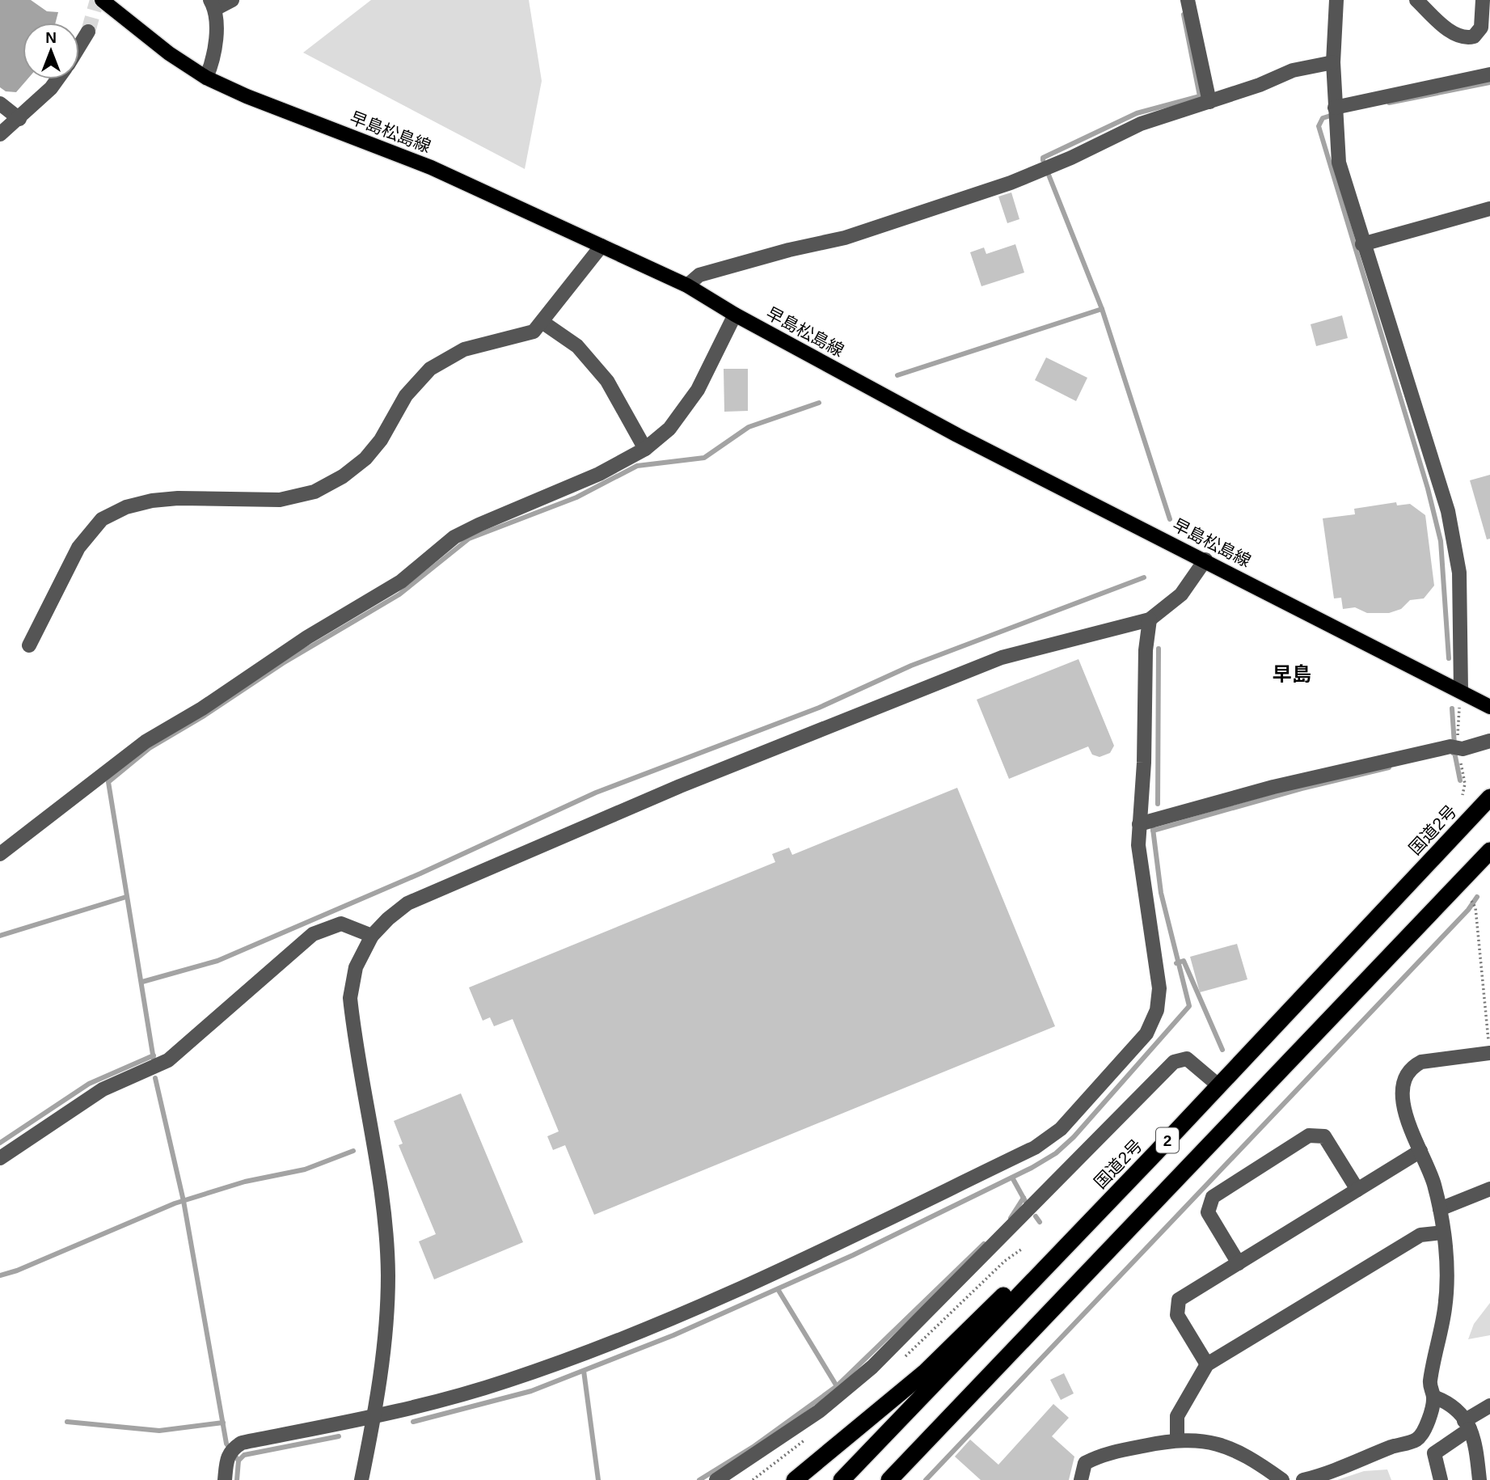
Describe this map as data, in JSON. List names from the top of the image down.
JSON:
{
  "streets": {
    "highway": ["国道2号", "2"],
    "main road": ["早島松島線"]
  },
  "districts": ["早島"],
  "north": "top"
}
